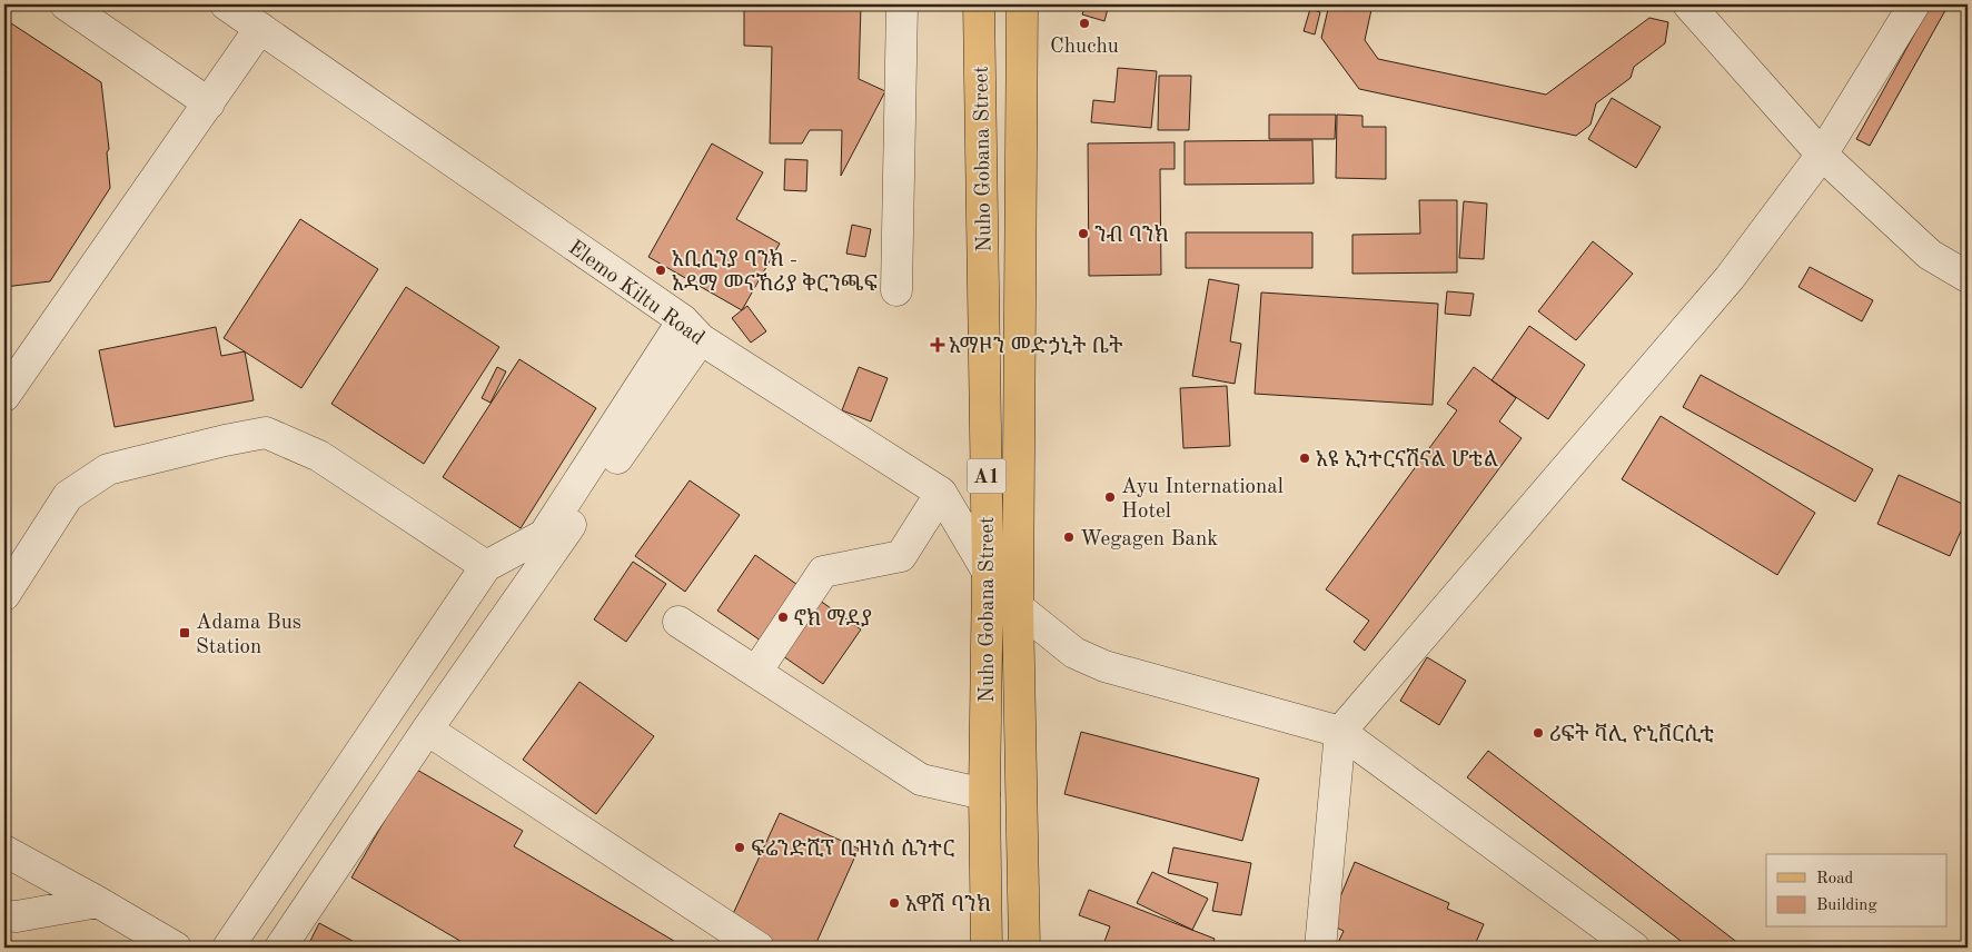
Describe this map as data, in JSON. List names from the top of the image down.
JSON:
{
  "streets": {
    "main road": ["Nuho Gobana Street", "A1"],
    "street": ["Elemo Kiltu Road"]
  },
  "crossings": [
    ["Nuho Gobana Street", "Elemo Kiltu Road"]
  ],
  "places": {
    "other": [
      "Chuchu",
      "ንብ ባንክ",
      "አቢሲንያ ባንክ - አዳማ መናኸሪያ ቅርንጫፍ",
      "አዩ ኢንተርናሽናል ሆቴል",
      "Ayu International Hotel",
      "Wegagen Bank",
      "ኖክ ማደያ",
      "ሪፍት ቫሊ ዮኒቨርሲቲ",
      "ፍሬንድሺፕ ቢዝነስ ሴንተር",
      "አዋሽ ባንክ"
    ],
    "health": ["አማዞን መድኃኒት ቤት"],
    "transit": ["Adama Bus Station"]
  },
  "legend": ["Road", "Building"]
}
